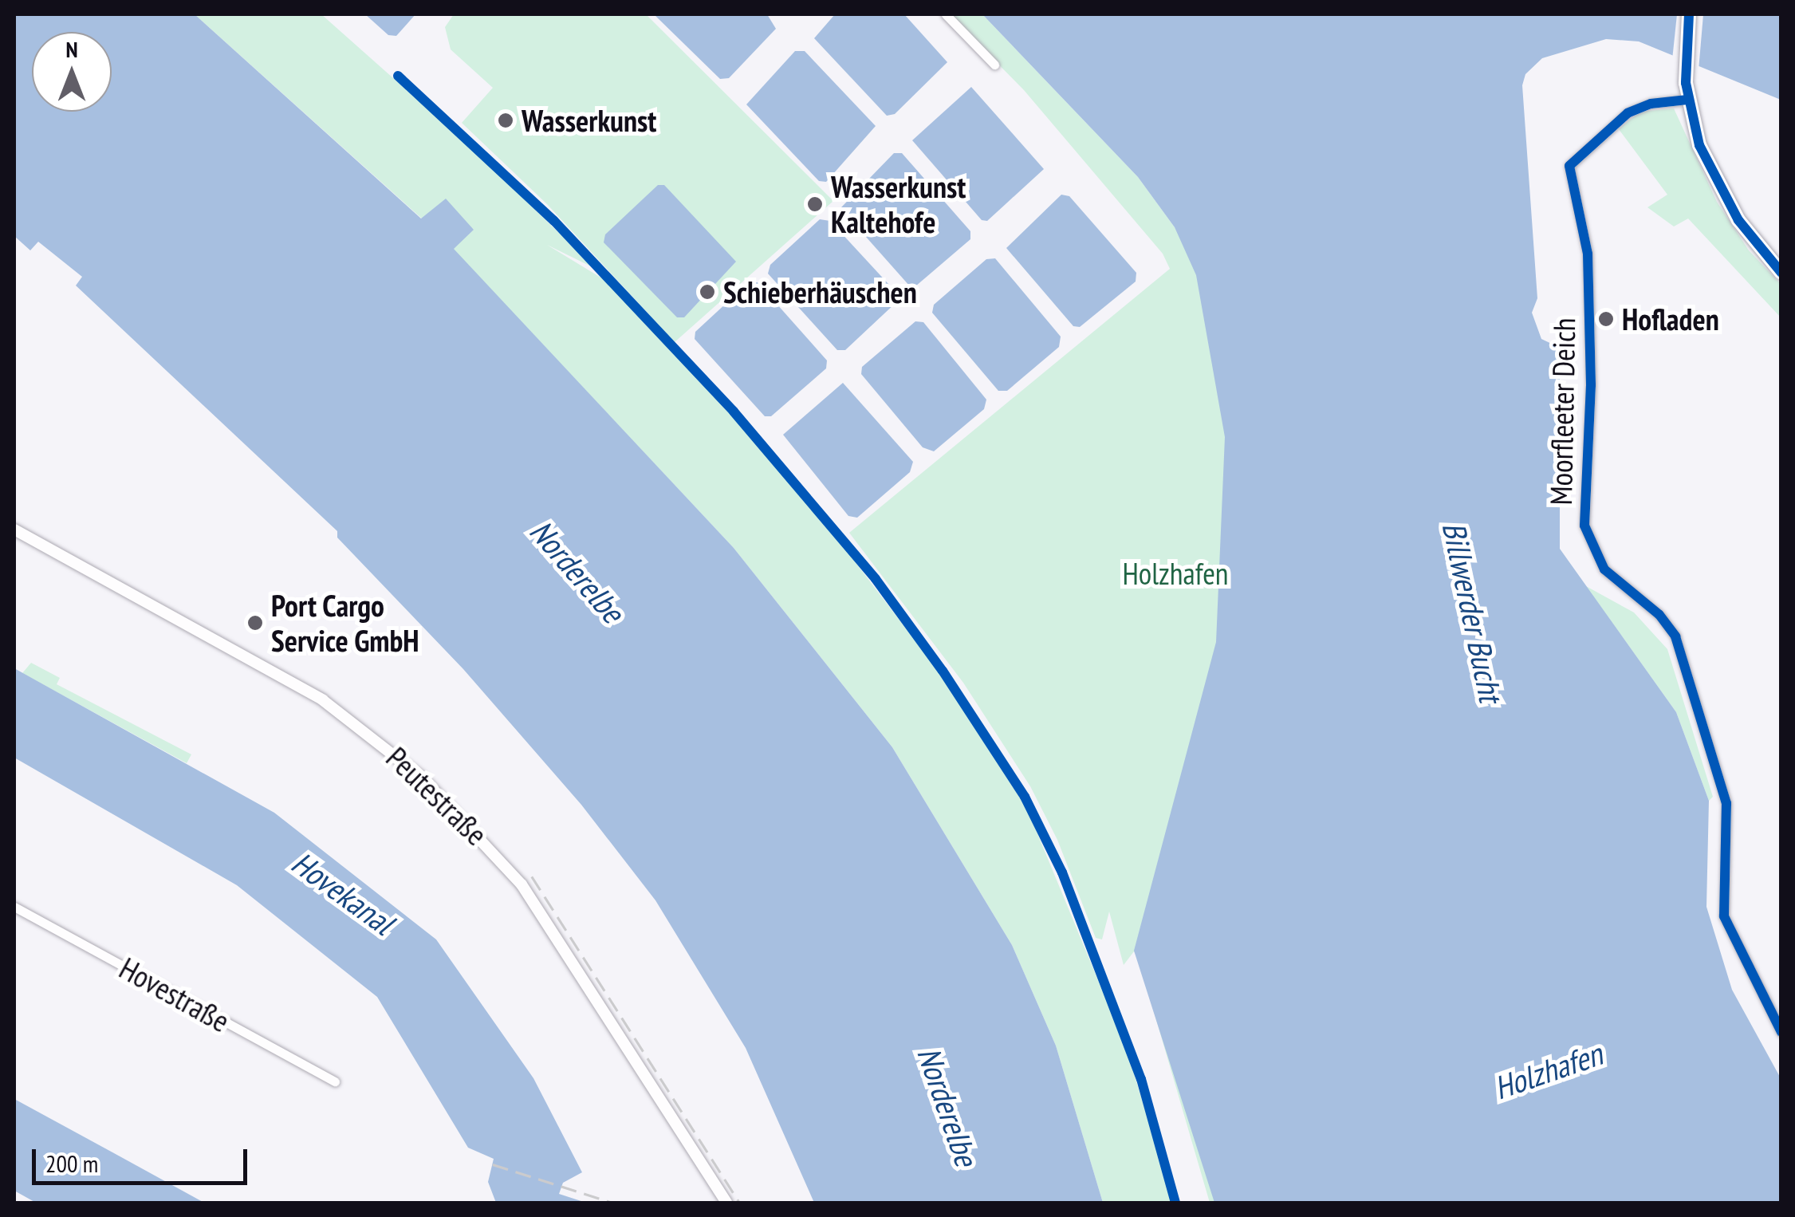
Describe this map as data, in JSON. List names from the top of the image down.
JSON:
{
  "streets": {
    "street": ["Moorfleeter Deich", "Peutestraße", "Hovestraße"]
  },
  "water": [
    "Norderelbe",
    "Billwerder Bucht",
    "Hovekanal",
    "Holzhafen"
  ],
  "parks": ["Holzhafen"],
  "places": [
    "Wasserkunst",
    "Wasserkunst Kaltehofe",
    "Schieberhäuschen",
    "Hofladen",
    "Port Cargo Service GmbH"
  ],
  "scale_bar": "200 m",
  "north": "top"
}
